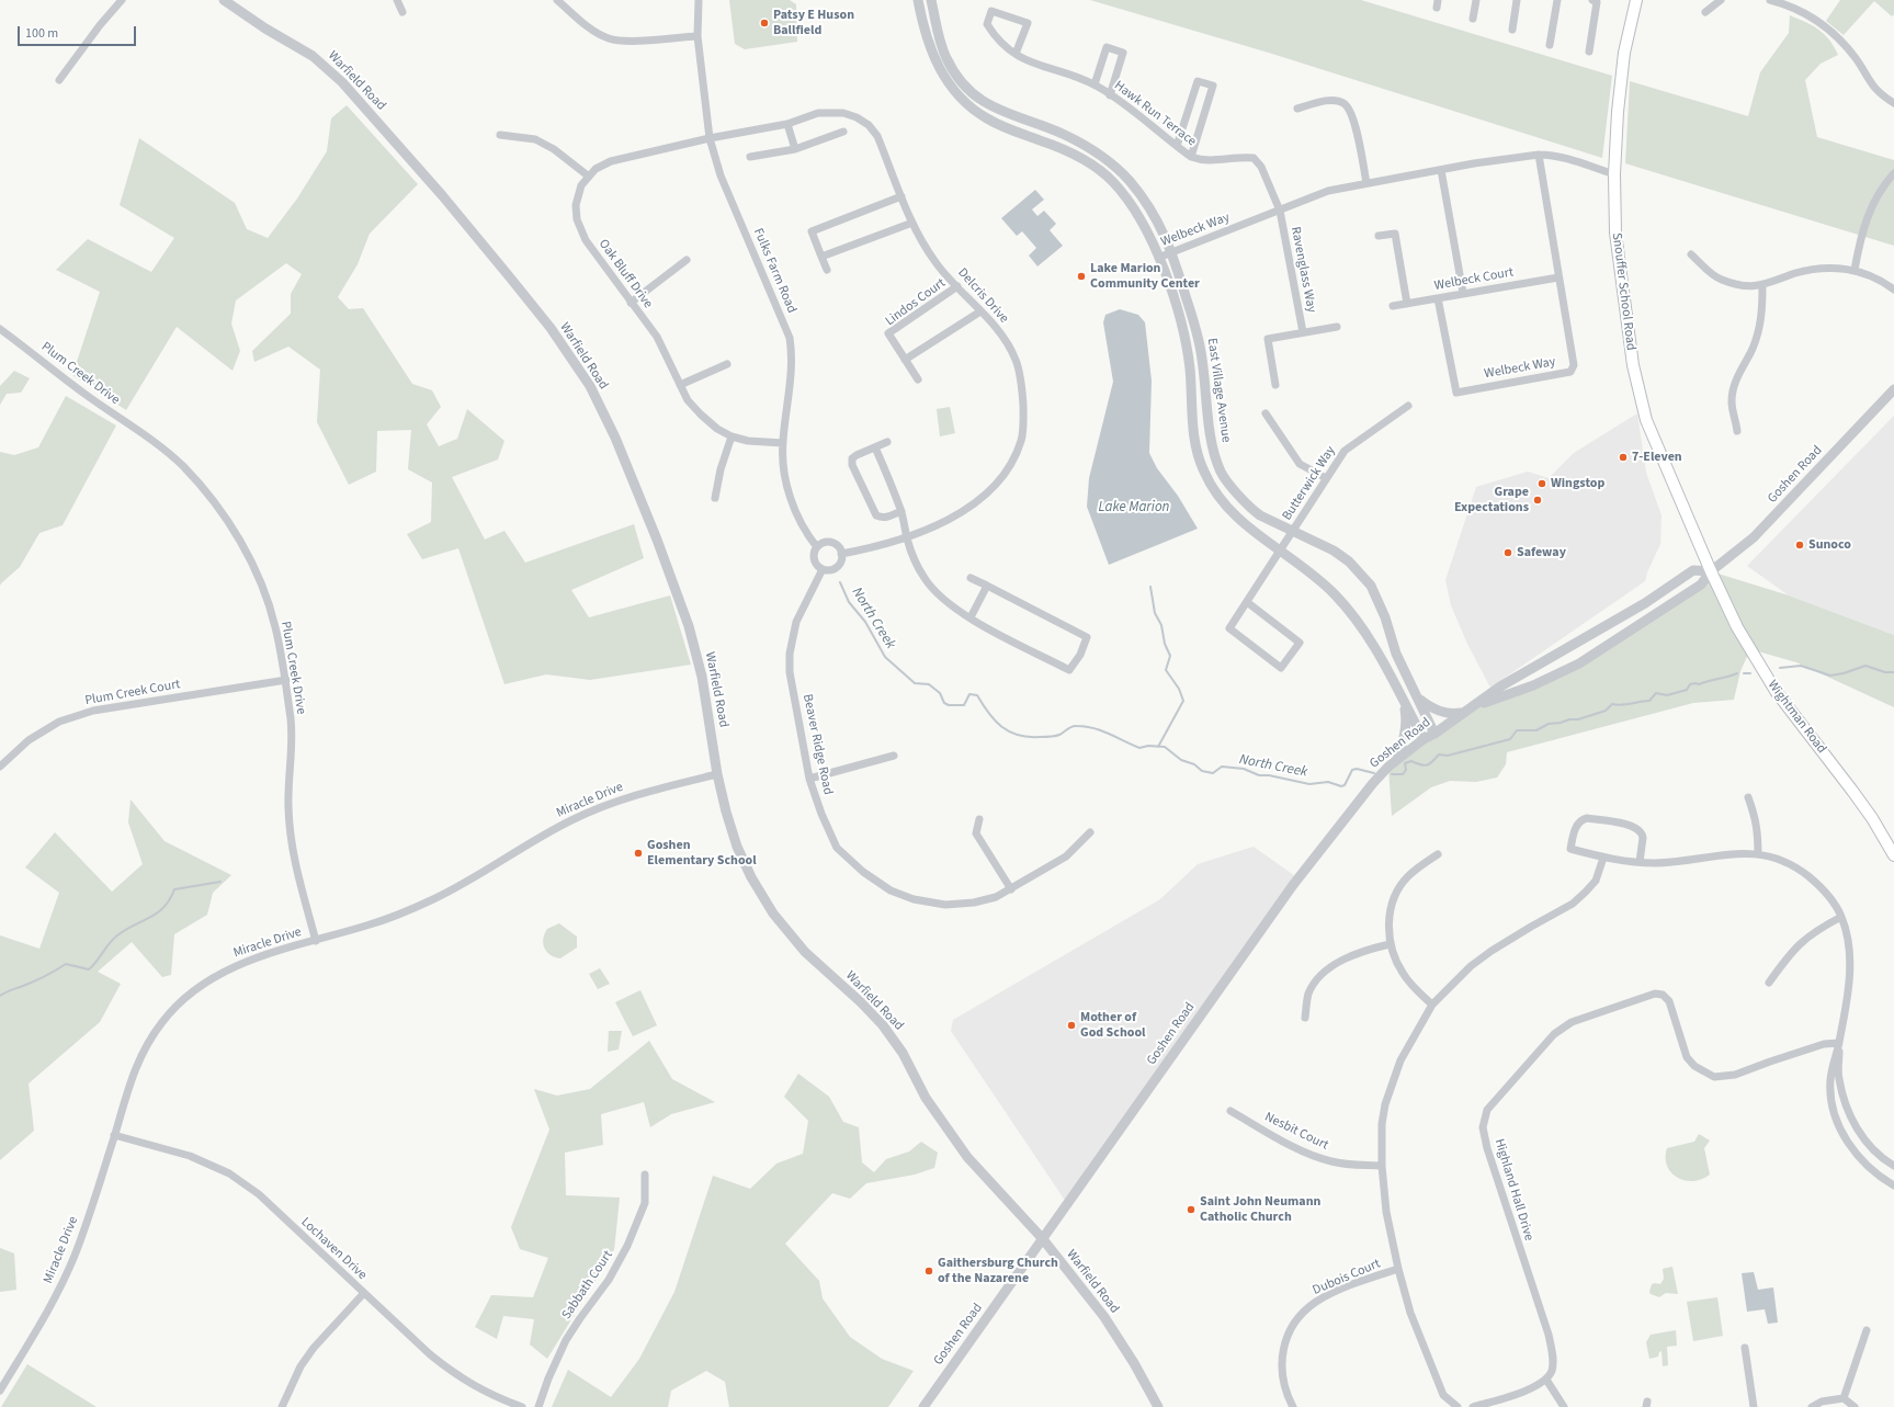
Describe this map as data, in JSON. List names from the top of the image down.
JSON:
{
  "streets": {
    "main road": ["Snouffer School Road", "Wightman Road"],
    "street": [
      "Warfield Road",
      "Hawk Run Terrace",
      "Welbeck Way",
      "Ravenglass Way",
      "Fulks Farm Road",
      "Oak Bluff Drive",
      "Welbeck Court",
      "Delcris Drive",
      "Lindos Court",
      "Plum Creek Drive",
      "East Village Avenue",
      "Goshen Road",
      "Butterwick Way",
      "Plum Creek Court",
      "Beaver Ridge Road",
      "Miracle Drive",
      "Nesbit Court",
      "Highland Hall Drive",
      "Lochaven Drive",
      "Dubois Court",
      "Sabbath Court"
    ]
  },
  "crossings": [
    ["Warfield Road", "Goshen Road"],
    ["Warfield Road", "Miracle Drive"],
    ["Hawk Run Terrace", "Welbeck Way"],
    ["Hawk Run Terrace", "Ravenglass Way"],
    ["Welbeck Way", "Ravenglass Way"],
    ["Welbeck Way", "Welbeck Court"],
    ["Welbeck Way", "Snouffer School Road"],
    ["Welbeck Way", "East Village Avenue"],
    ["Fulks Farm Road", "Oak Bluff Drive"],
    ["Fulks Farm Road", "Delcris Drive"],
    ["Fulks Farm Road", "Beaver Ridge Road"],
    ["Oak Bluff Drive", "Delcris Drive"],
    ["Snouffer School Road", "Goshen Road"],
    ["Snouffer School Road", "Wightman Road"],
    ["Delcris Drive", "Lindos Court"],
    ["Delcris Drive", "Beaver Ridge Road"],
    ["Plum Creek Drive", "Plum Creek Court"],
    ["Plum Creek Drive", "Miracle Drive"],
    ["East Village Avenue", "Goshen Road"],
    ["East Village Avenue", "Butterwick Way"],
    ["Goshen Road", "Wightman Road"],
    ["Miracle Drive", "Lochaven Drive"]
  ],
  "water": ["Lake Marion", "North Creek"],
  "places": [
    "Patsy E Huson Ballfield",
    "Lake Marion Community Center",
    "7-Eleven",
    "Wingstop",
    "Grape Expectations",
    "Sunoco",
    "Safeway",
    "Goshen Elementary School",
    "Mother of God School",
    "Saint John Neumann Catholic Church",
    "Gaithersburg Church of the Nazarene"
  ],
  "scale_bar": "100 m"
}
